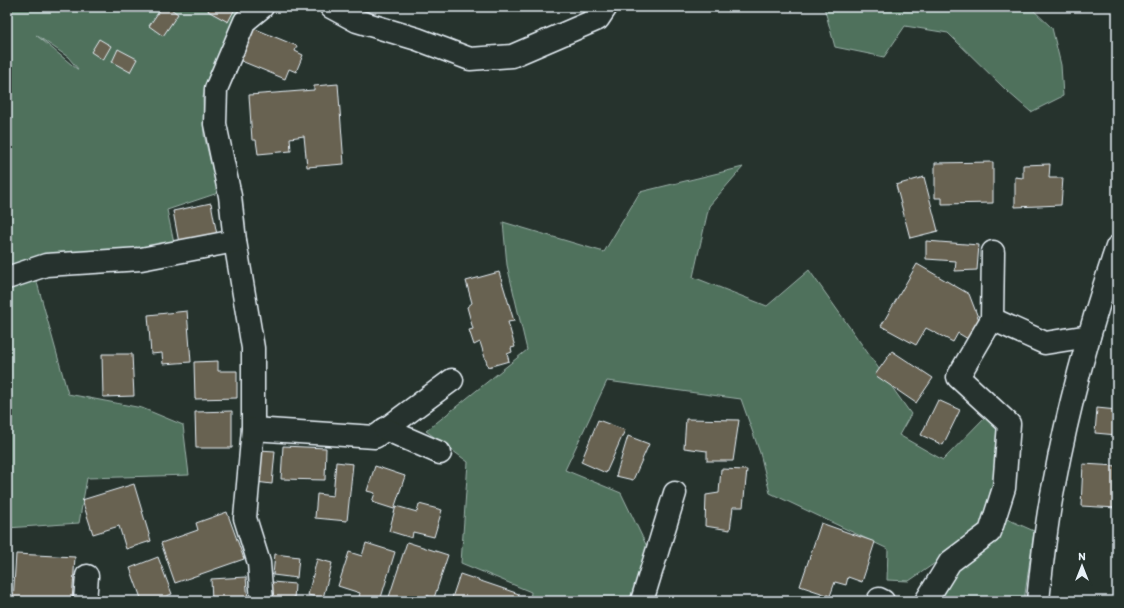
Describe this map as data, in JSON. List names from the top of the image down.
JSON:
{
  "north": "top"
}
